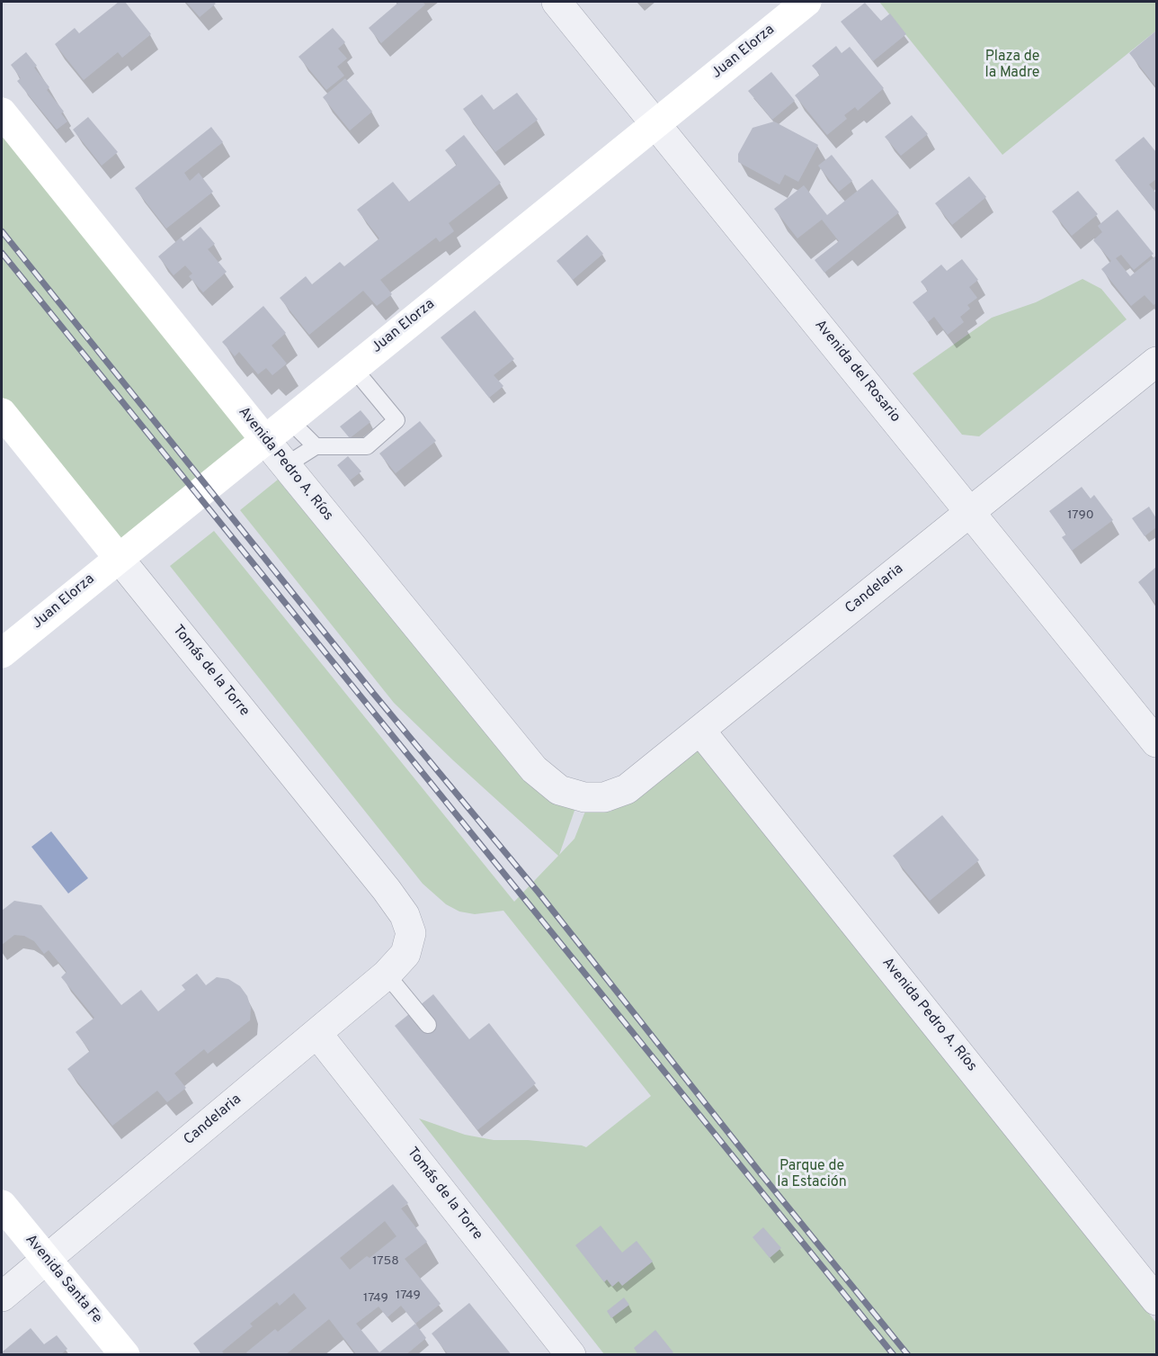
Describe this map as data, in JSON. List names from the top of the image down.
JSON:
{
  "streets": {
    "main road": [
      "Juan Elorza",
      "Avenida Pedro A. Ríos",
      "Tomás de la Torre",
      "Avenida Santa Fe"
    ],
    "street": ["Avenida del Rosario", "Candelaria"]
  },
  "crossings": [
    ["Juan Elorza", "Avenida del Rosario"],
    ["Juan Elorza", "Avenida Pedro A. Ríos"],
    ["Juan Elorza", "Tomás de la Torre"],
    ["Avenida del Rosario", "Candelaria"],
    ["Avenida Pedro A. Ríos", "Candelaria"],
    ["Candelaria", "Tomás de la Torre"],
    ["Candelaria", "Avenida Santa Fe"]
  ],
  "parks": ["Plaza de la Madre", "Parque de la Estación"],
  "house_numbers": [
    "1790",
    "1758",
    "1749",
    "1749"
  ]
}
